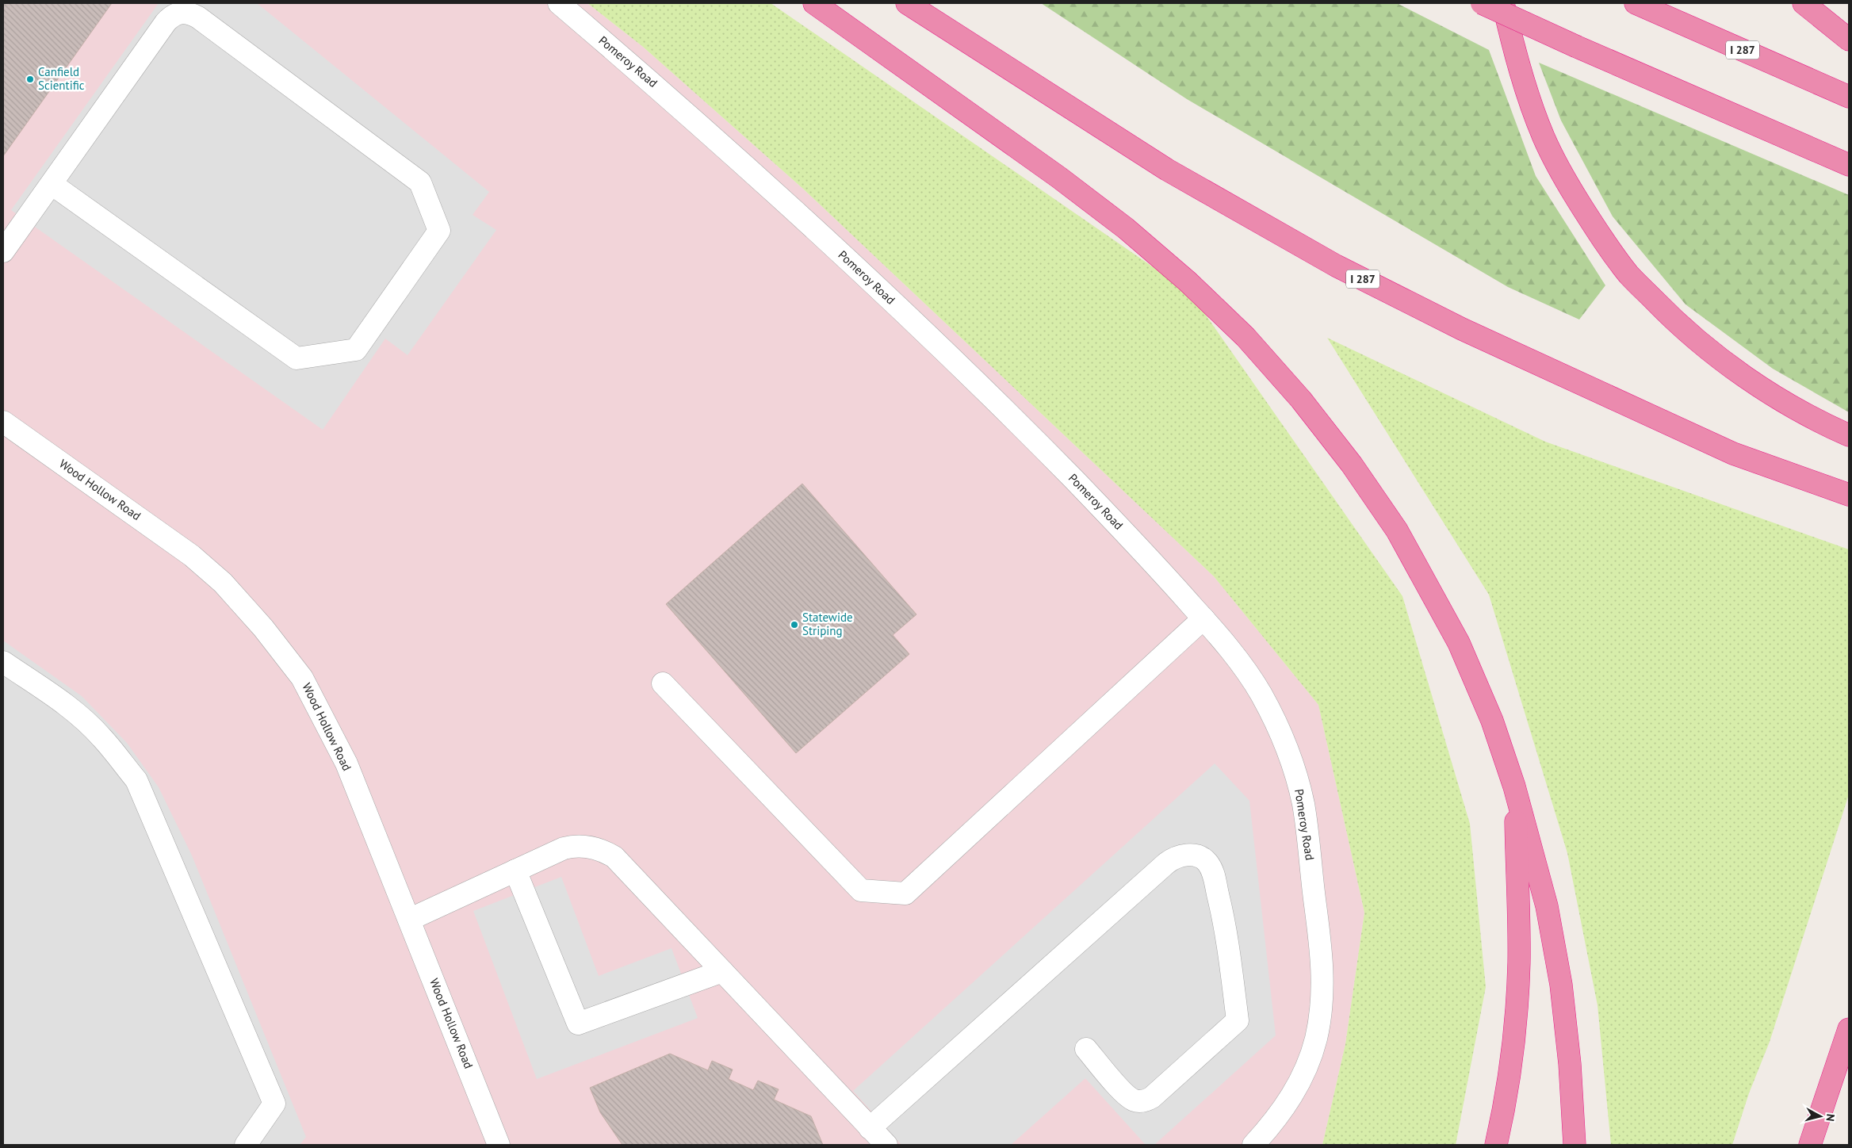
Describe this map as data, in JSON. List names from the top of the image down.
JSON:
{
  "streets": {
    "highway": ["I 287"],
    "street": ["Pomeroy Road", "Wood Hollow Road"]
  },
  "places": ["Canfield Scientific", "Statewide Striping"],
  "north": "right"
}
